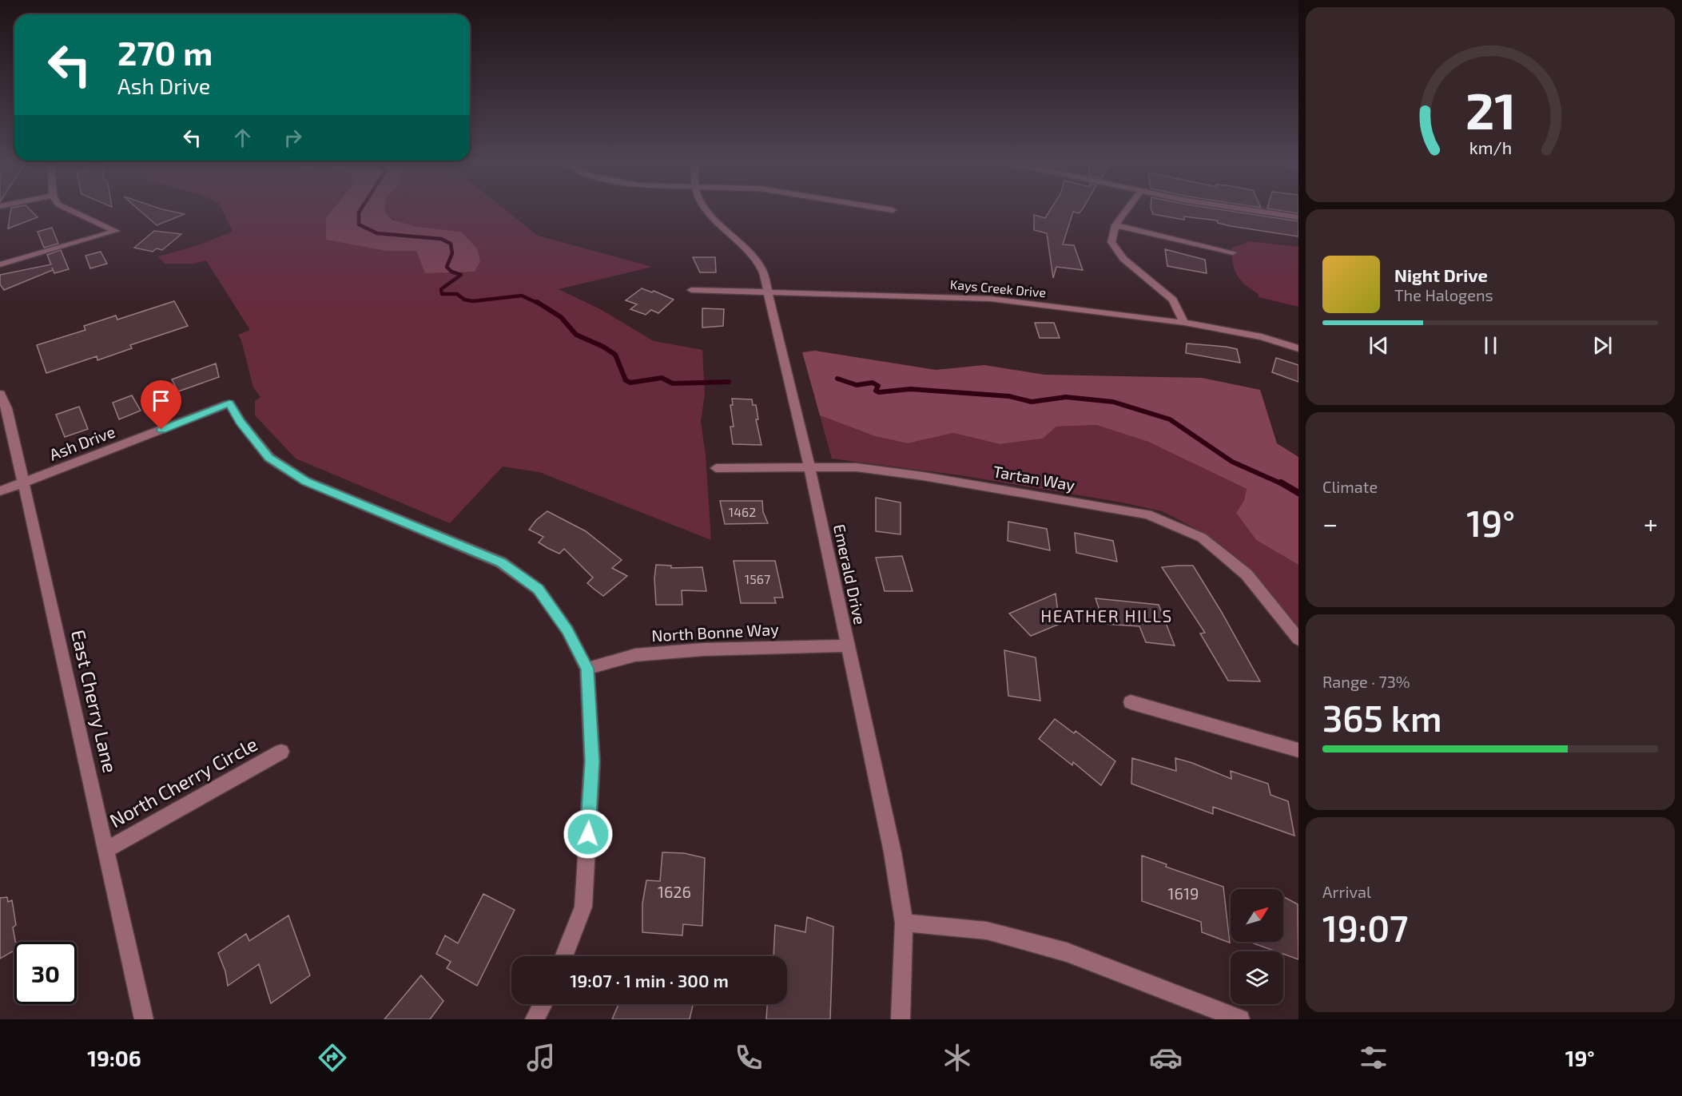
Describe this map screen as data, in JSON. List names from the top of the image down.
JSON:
{
  "streets": {
    "street": [
      "Kays Creek Drive",
      "Ash Drive",
      "Tartan Way",
      "Emerald Drive",
      "North Bonne Way",
      "East Cherry Lane",
      "North Cherry Circle"
    ]
  },
  "crossings": [
    ["Kays Creek Drive", "Emerald Drive"],
    ["Ash Drive", "North Bonne Way"],
    ["Ash Drive", "East Cherry Lane"],
    ["Tartan Way", "Emerald Drive"],
    ["Emerald Drive", "North Bonne Way"],
    ["East Cherry Lane", "North Cherry Circle"]
  ],
  "districts": ["HEATHER HILLS"],
  "house_numbers": [
    "1462",
    "1567",
    "1626",
    "1619"
  ],
  "north": "top right",
  "page": {
    "turn": ["270 m", "Ash Drive"],
    "song": ["Night Drive", "The Halogens"],
    "tile": [
      "Climate",
      ["Range · 73%", "365 km"],
      ["Arrival", "19:07"]
    ],
    "heat": ["−", "19°", "+"],
    "limit": "30",
    "trip": "19:07 · 1 min · 300 m",
    "tabs": ["19:06", "19°"],
    "gauge": ["21", "km/h"]
  }
}
